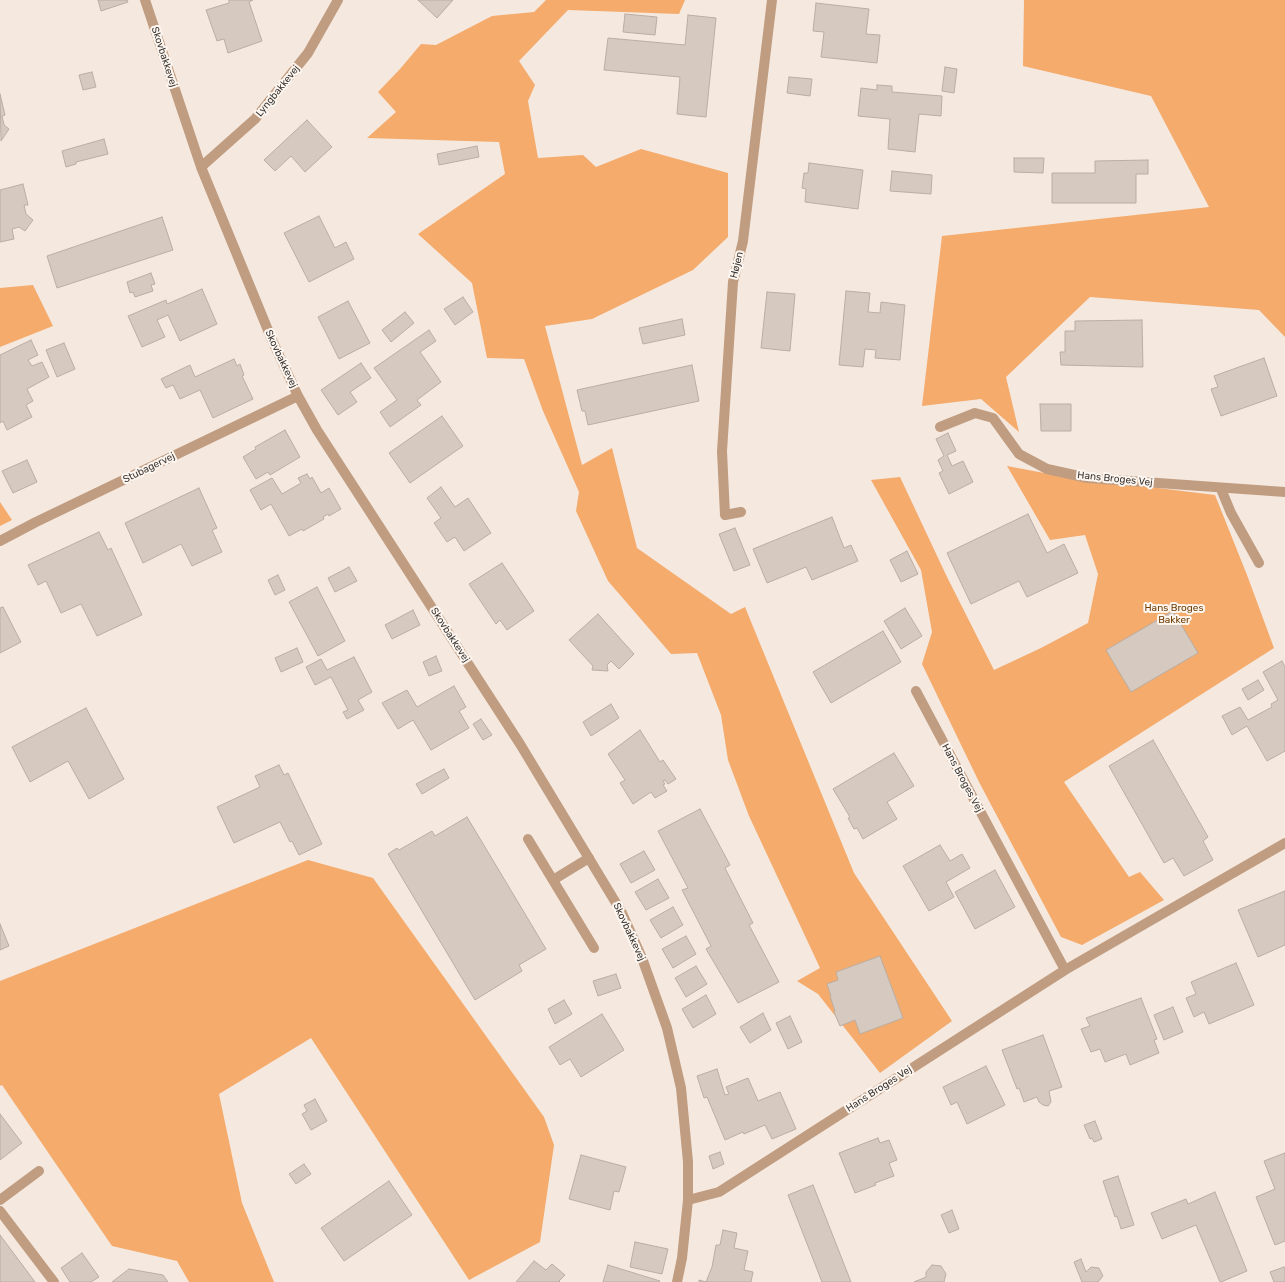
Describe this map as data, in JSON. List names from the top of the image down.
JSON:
{
  "streets": {
    "street": [
      "Skovbakkevej",
      "Lyngbakkevej",
      "Højen",
      "Stubagervej",
      "Hans Broges Vej"
    ]
  },
  "crossings": [
    ["Skovbakkevej", "Lyngbakkevej"],
    ["Skovbakkevej", "Stubagervej"],
    ["Skovbakkevej", "Hans Broges Vej"]
  ],
  "parks": ["Hans Broges Bakker"]
}
